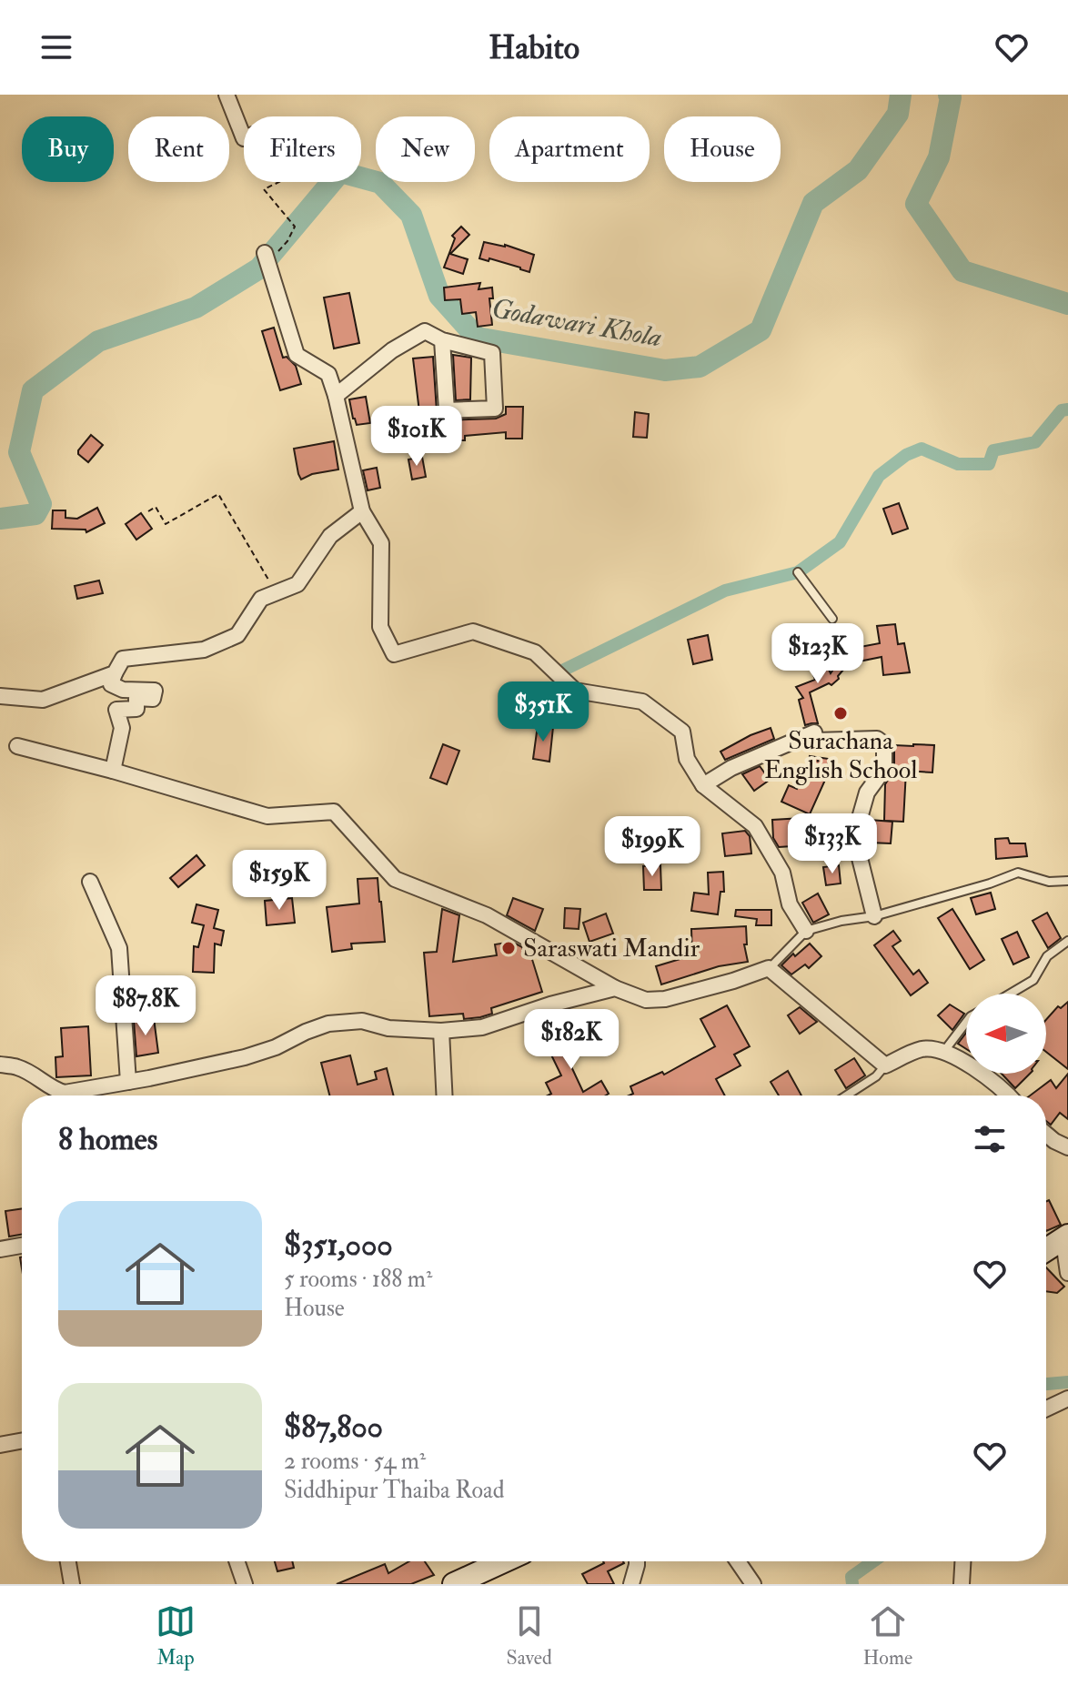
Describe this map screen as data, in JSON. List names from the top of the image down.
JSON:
{
  "water": ["Godawari Khola"],
  "places": ["Surachana English School", "Saraswati Mandir"],
  "north": "left",
  "page": {
    "header": "Habito",
    "chip": [
      "Buy",
      "Rent",
      "Filters",
      "New",
      "Apartment",
      "House"
    ],
    "price": [
      "$101K",
      "$123K",
      "$351K",
      "$133K",
      "$199K",
      "$159K",
      "$87.8K",
      "$182K"
    ],
    "heading": "8 homes",
    "list": [
      {
        "name": "$351,000",
        "note": "5 rooms · 188 m² · House"
      },
      {
        "name": "$87,800",
        "note": "2 rooms · 54 m² · Siddhipur Thaiba Road"
      }
    ],
    "tabs": ["Map", "Saved", "Home"]
  }
}
